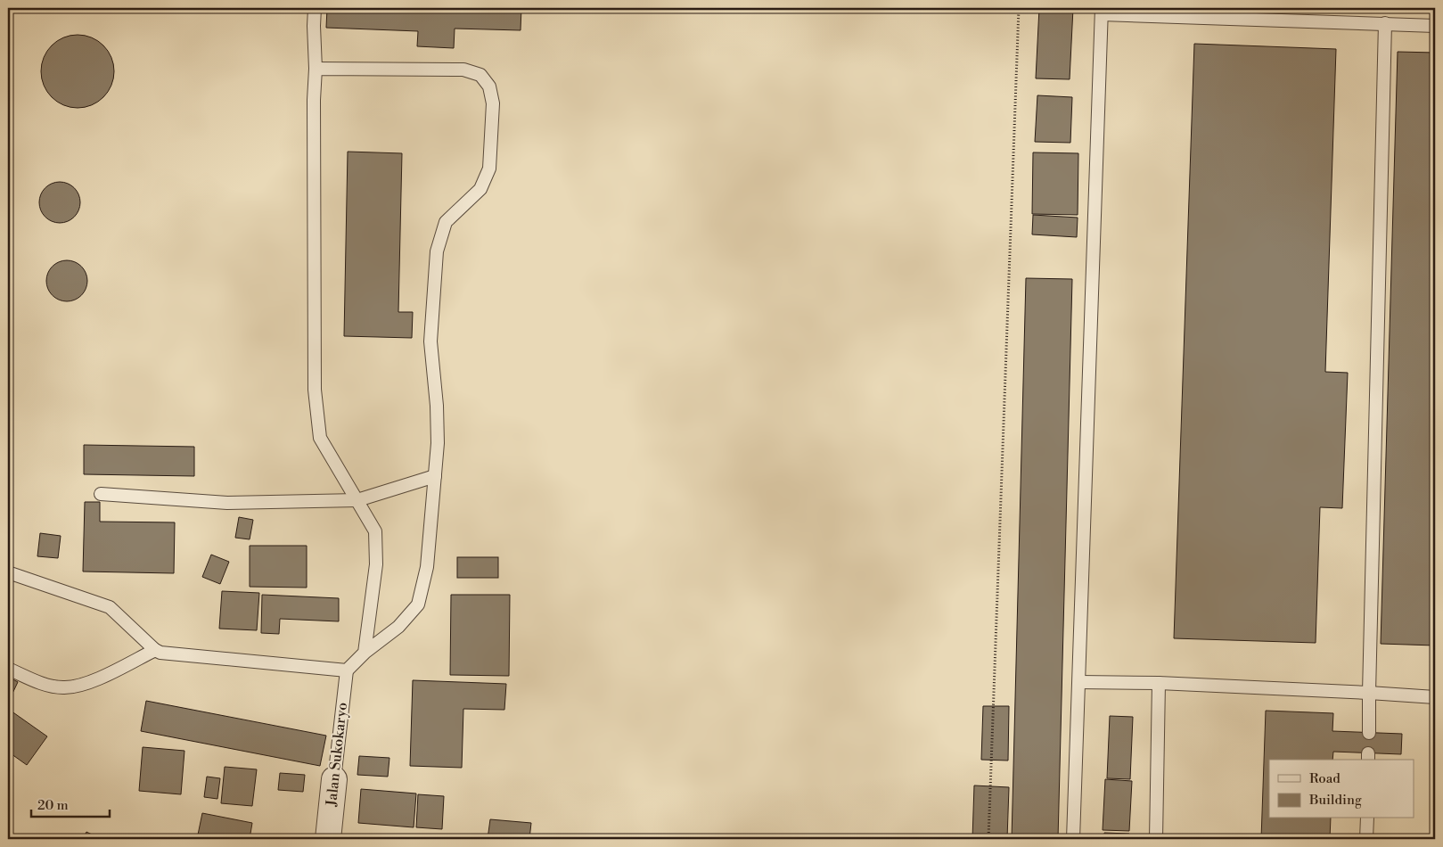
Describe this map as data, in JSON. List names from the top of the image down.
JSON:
{
  "streets": {
    "street": ["Jalan Sukokaryo"]
  },
  "legend": ["Road", "Building"],
  "scale_bar": "20 m"
}
